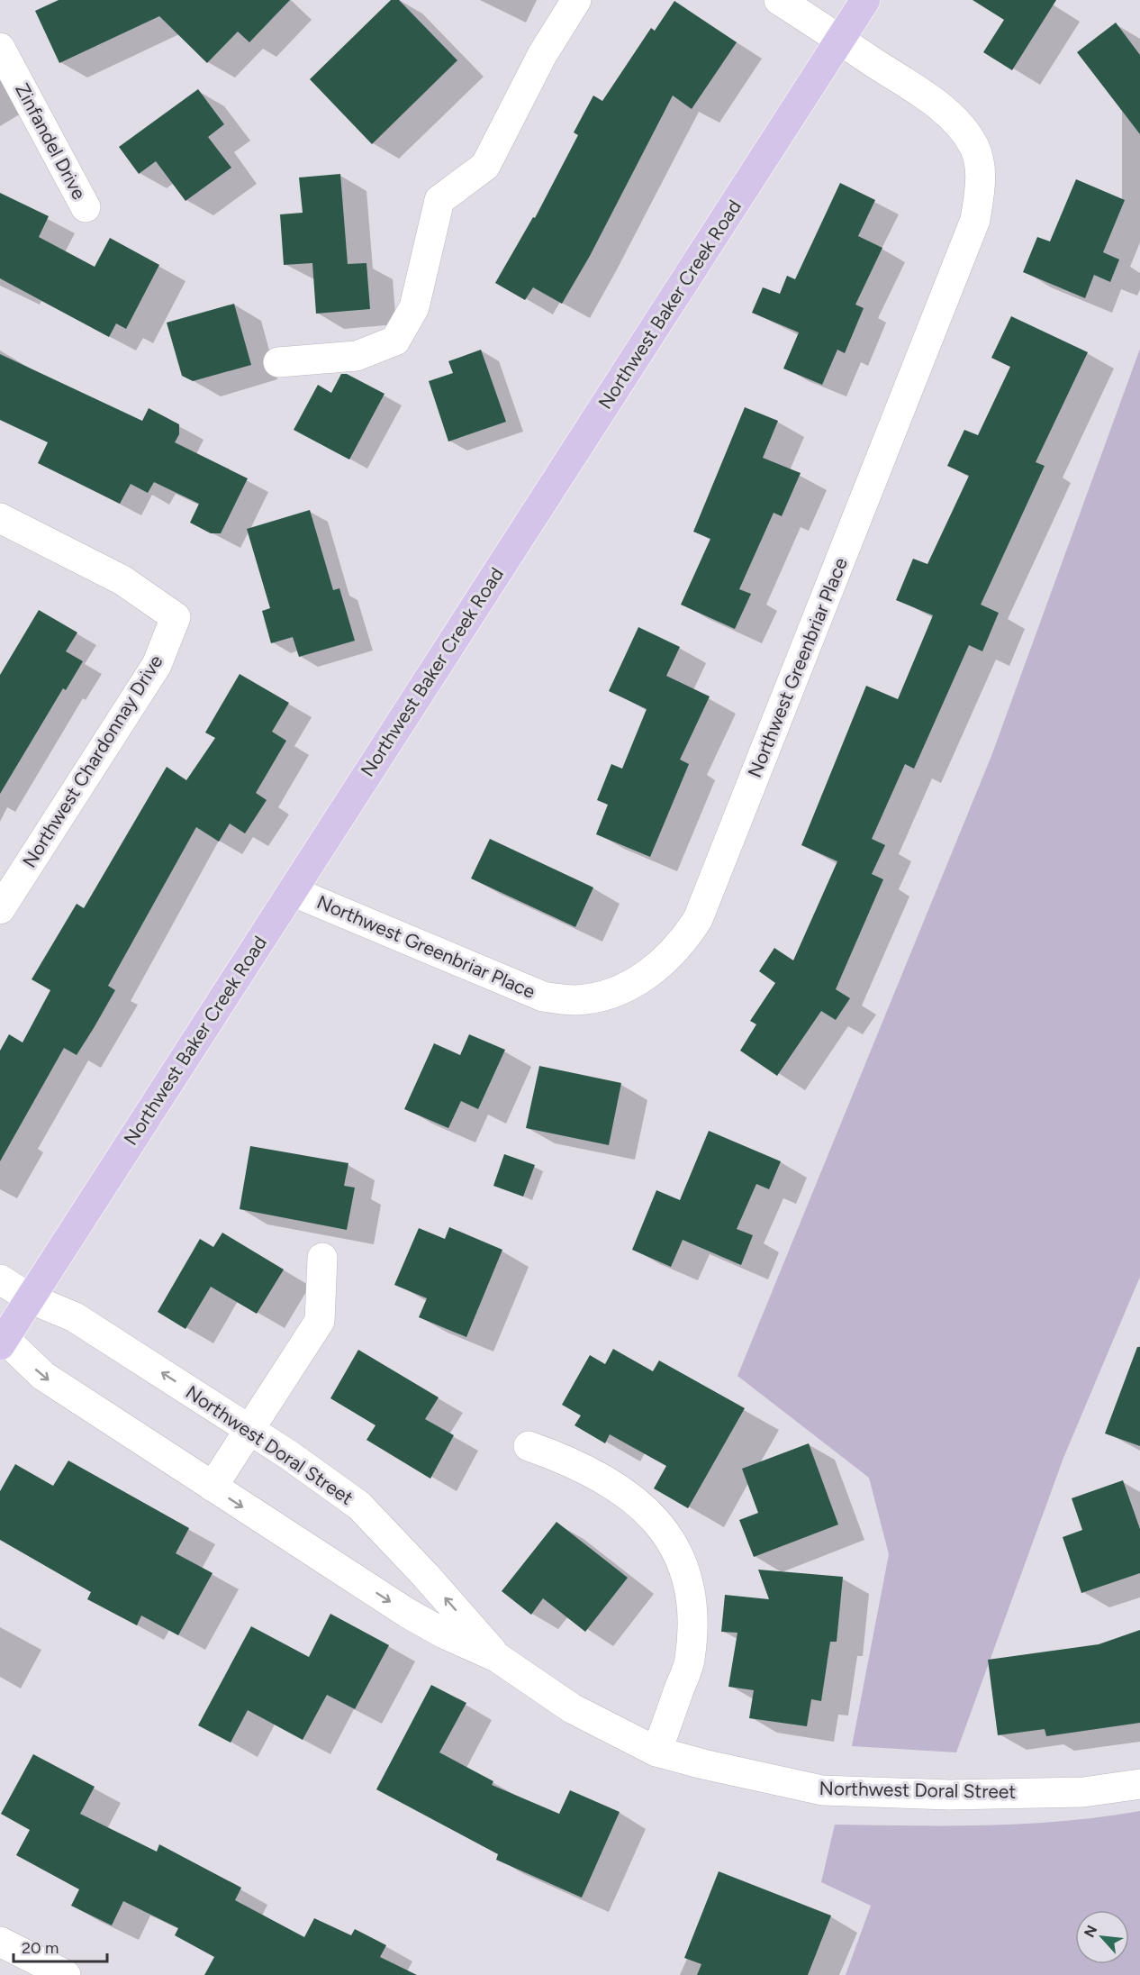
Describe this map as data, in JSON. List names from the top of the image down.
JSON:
{
  "streets": {
    "main road": ["Northwest Baker Creek Road"],
    "street": [
      "Zinfandel Drive",
      "Northwest Greenbriar Place",
      "Northwest Chardonnay Drive",
      "Northwest Doral Street"
    ]
  },
  "crossings": [
    ["Northwest Baker Creek Road", "Northwest Greenbriar Place"],
    ["Northwest Baker Creek Road", "Northwest Doral Street"]
  ],
  "scale_bar": "20 m",
  "north": "top left"
}
